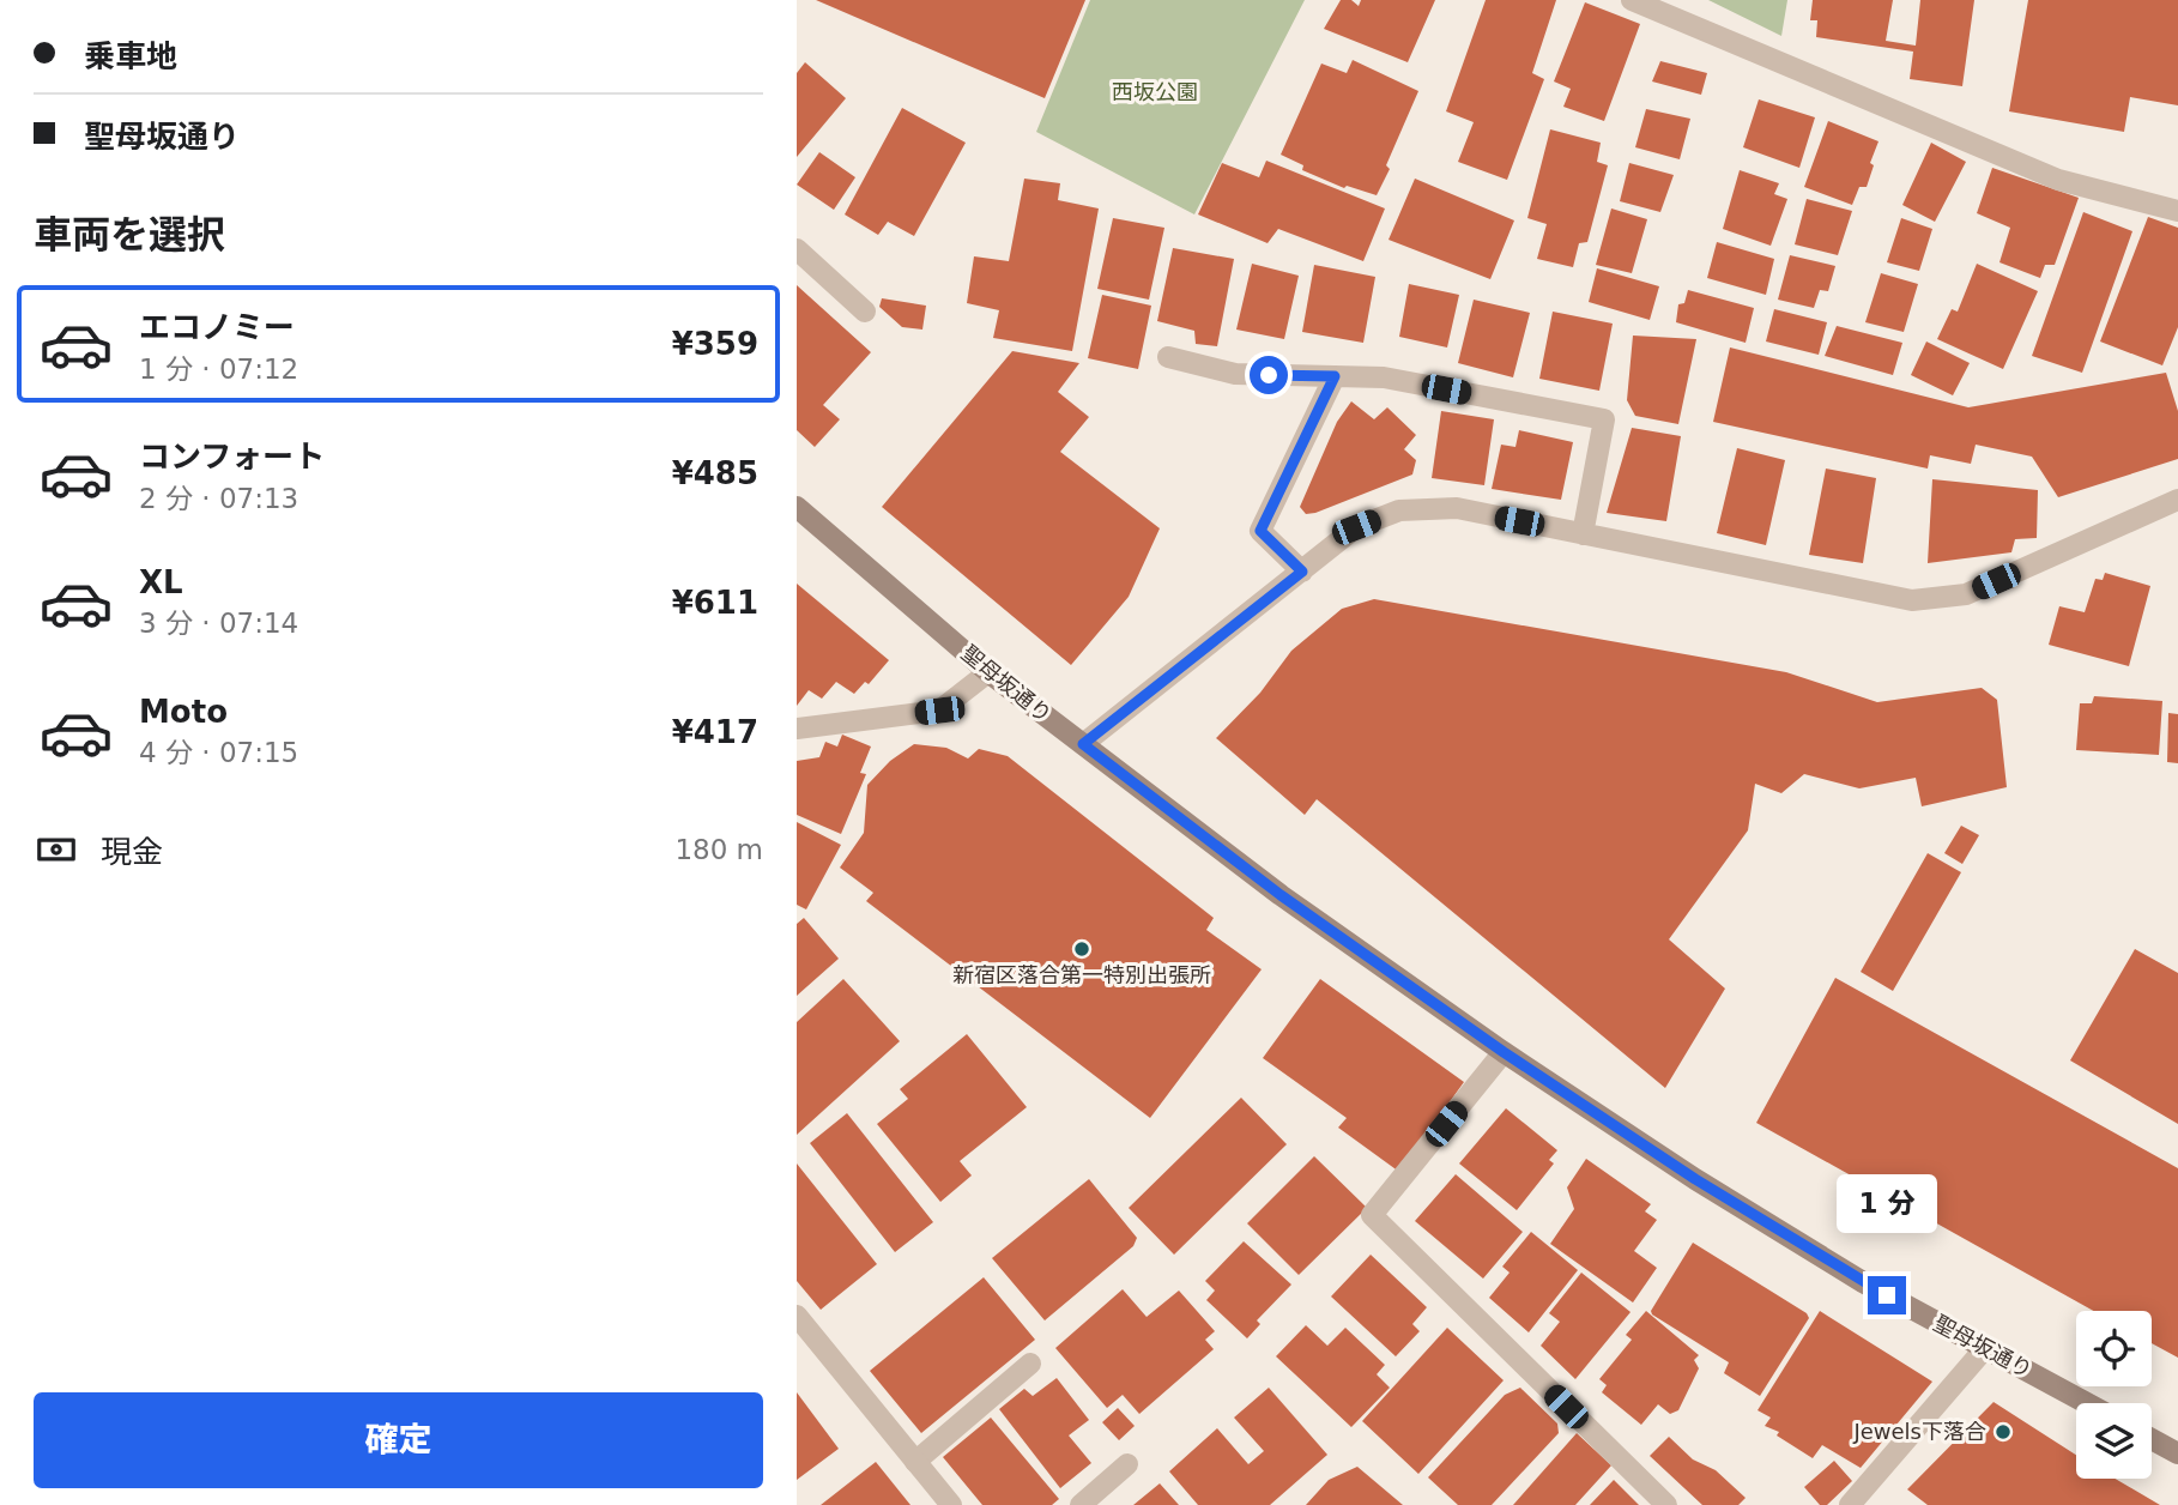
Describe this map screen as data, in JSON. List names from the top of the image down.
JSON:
{
  "streets": {
    "street": ["聖母坂通り"]
  },
  "parks": ["西坂公園"],
  "places": ["新宿区落合第一特別出張所", "Jewels下落合"],
  "page": {
    "banner": ["乗車地", "聖母坂通り"],
    "heading": "車両を選択",
    "list": [
      {
        "name": "エコノミー",
        "note": "1 分 · 07:12",
        "value": "¥359"
      },
      {
        "name": "コンフォート",
        "note": "2 分 · 07:13",
        "value": "¥485"
      },
      {
        "name": "XL",
        "note": "3 分 · 07:14",
        "value": "¥611"
      },
      {
        "name": "Moto",
        "note": "4 分 · 07:15",
        "value": "¥417"
      }
    ],
    "pay": ["現金", "180 m"],
    "bubble": "1 分",
    "buttons": "確定"
  }
}
